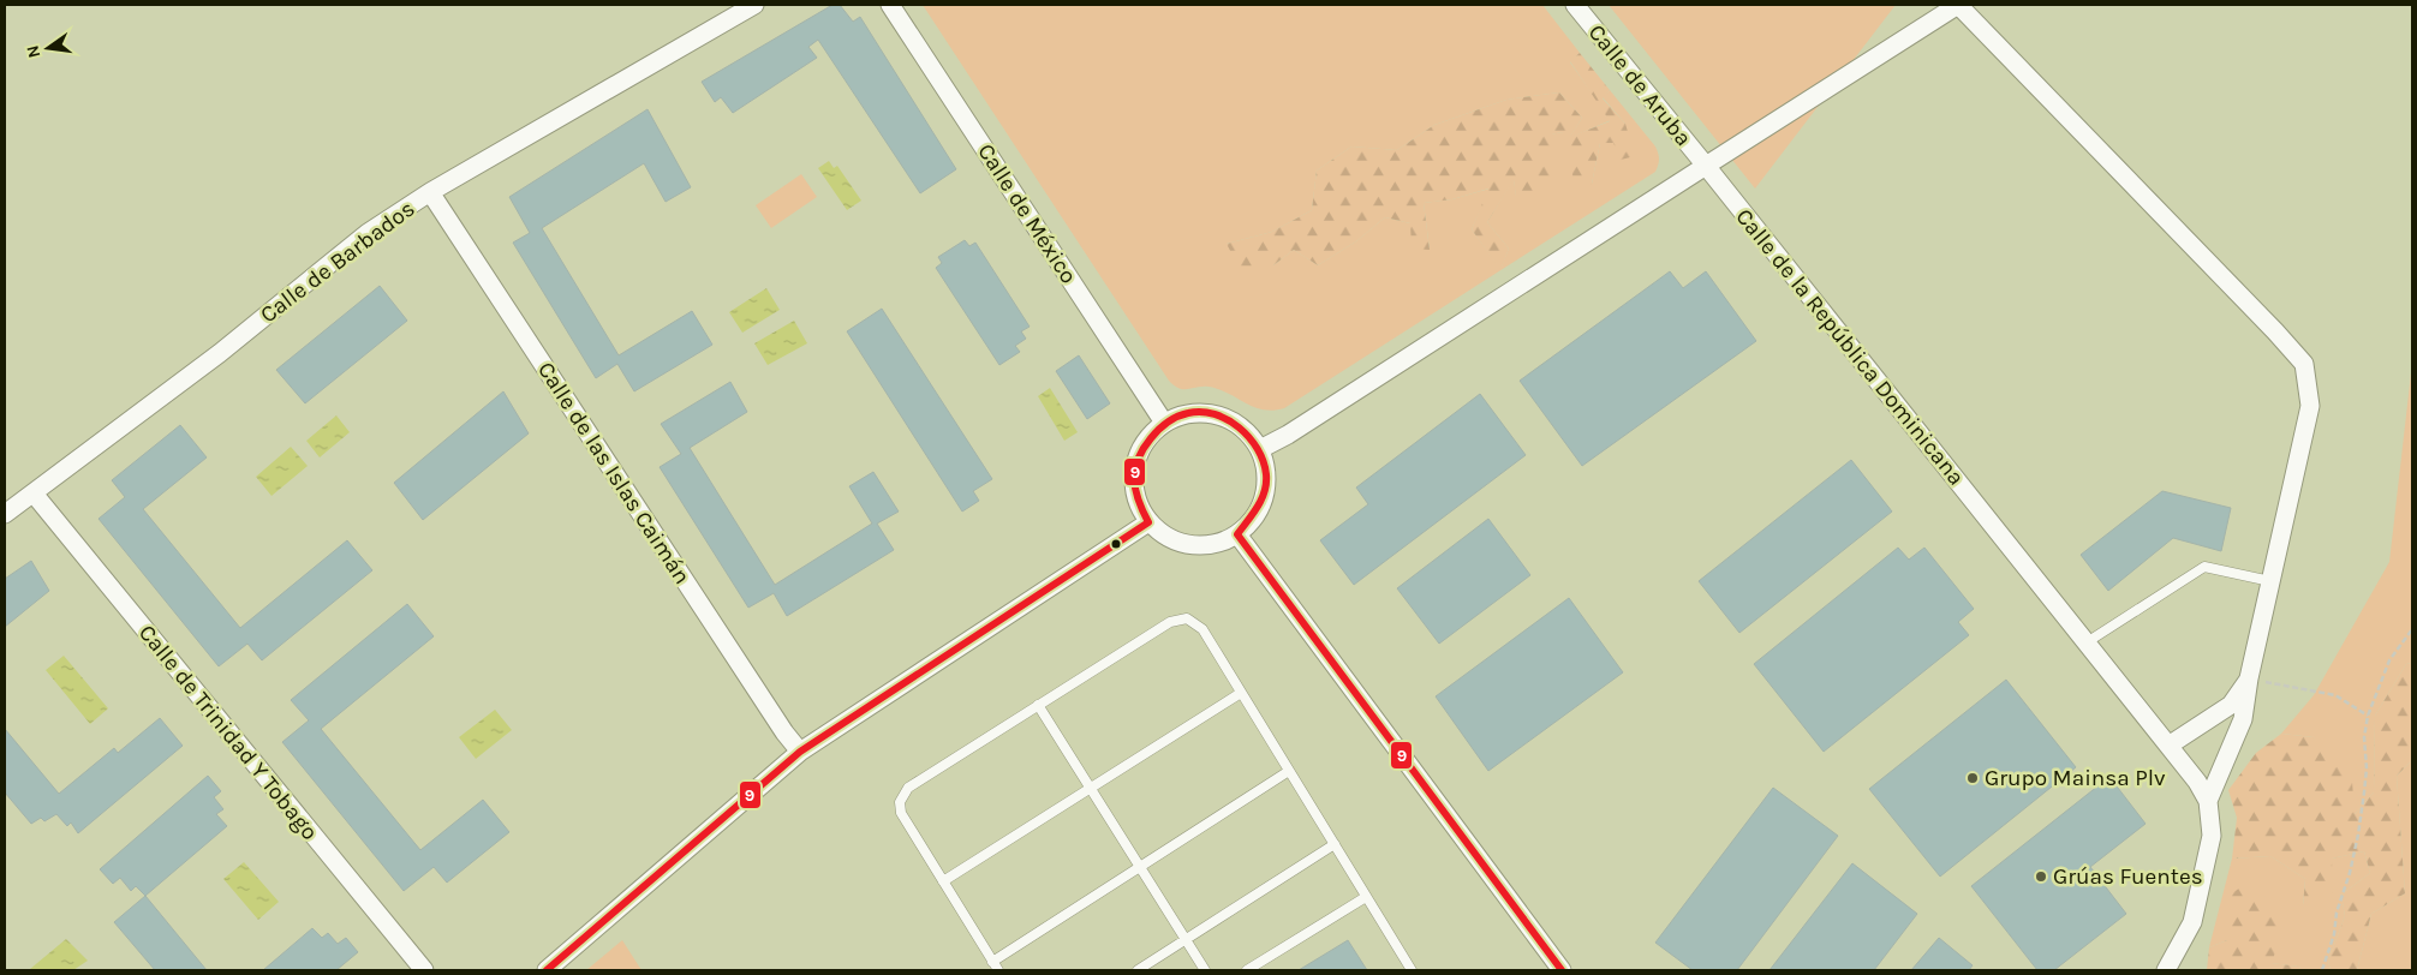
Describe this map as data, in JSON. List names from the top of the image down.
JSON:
{
  "streets": {
    "street": [
      "Calle de Aruba",
      "Calle de México",
      "Calle de Barbados",
      "Calle de la República Dominicana",
      "Calle de las Islas Caimán",
      "Calle de Trinidad Y Tobago"
    ]
  },
  "crossings": [
    ["Calle de Aruba", "Calle de la República Dominicana"],
    ["Calle de Barbados", "Calle de las Islas Caimán"],
    ["Calle de Barbados", "Calle de Trinidad Y Tobago"]
  ],
  "places": ["Grupo Mainsa Plv", "Grúas Fuentes"],
  "lines": ["transit line 9"],
  "north": "left"
}
